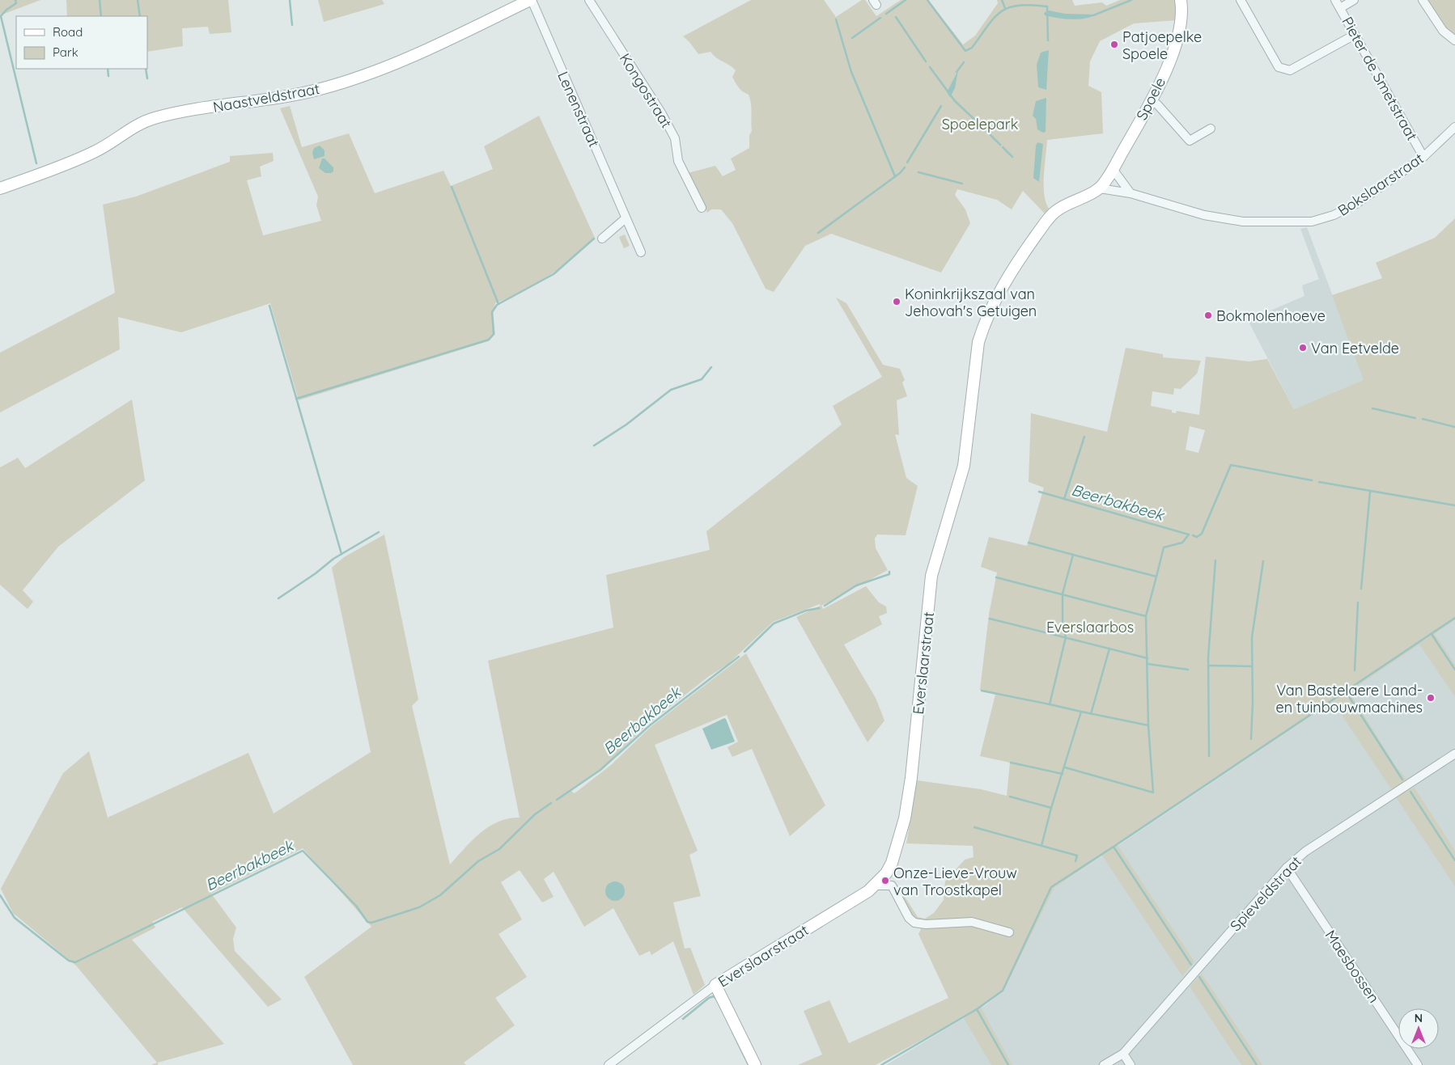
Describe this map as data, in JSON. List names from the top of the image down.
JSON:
{
  "streets": {
    "street": [
      "Pieter de Smetstraat",
      "Kongostraat",
      "Naastveldstraat",
      "Spoele",
      "Lenenstraat",
      "Bokslaarstraat",
      "Everslaarstraat",
      "Spieveldstraat",
      "Maesbossen"
    ]
  },
  "crossings": [
    ["Pieter de Smetstraat", "Bokslaarstraat"],
    ["Naastveldstraat", "Lenenstraat"],
    ["Bokslaarstraat", "Everslaarstraat"],
    ["Spieveldstraat", "Maesbossen"]
  ],
  "water": ["Beerbakbeek"],
  "parks": ["Spoelepark", "Everslaarbos"],
  "places": [
    "Patjoepelke Spoele",
    "Koninkrijkszaal van Jehovah's Getuigen",
    "Bokmolenhoeve",
    "Van Eetvelde",
    "Van Bastelaere Land- en tuinbouwmachines",
    "Onze-Lieve-Vrouw van Troostkapel"
  ],
  "legend": ["Road", "Park"],
  "north": "top"
}
